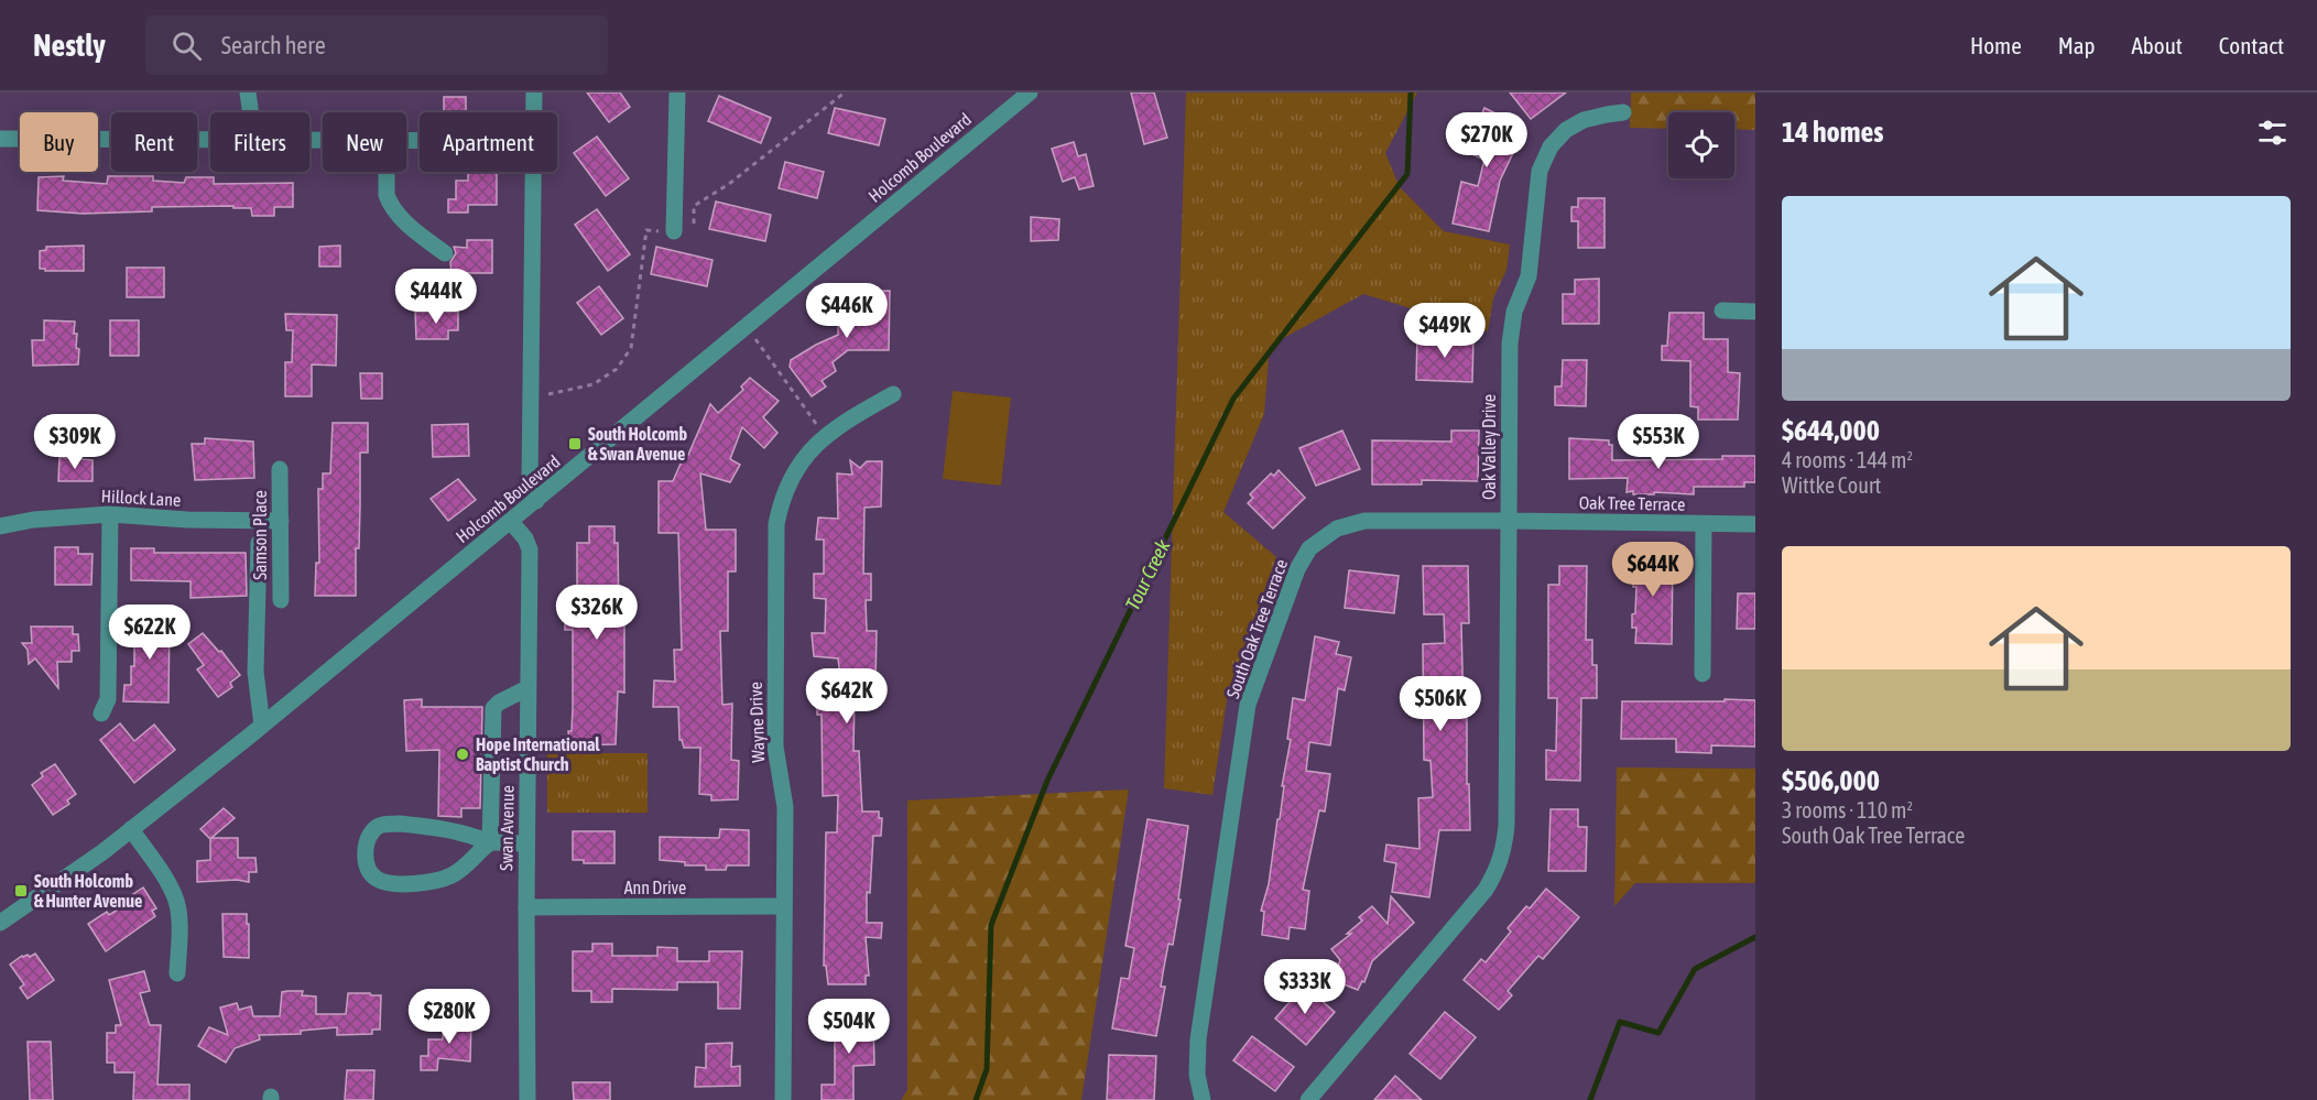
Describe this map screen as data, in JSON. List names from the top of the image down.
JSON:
{
  "streets": {
    "street": [
      "Holcomb Boulevard",
      "Oak Valley Drive",
      "Hillock Lane",
      "Oak Tree Terrace",
      "Samson Place",
      "South Oak Tree Terrace",
      "Wayne Drive",
      "Swan Avenue",
      "Ann Drive"
    ]
  },
  "crossings": [
    ["Holcomb Boulevard", "Swan Avenue"],
    ["Oak Valley Drive", "Oak Tree Terrace"],
    ["Oak Valley Drive", "South Oak Tree Terrace"],
    ["Hillock Lane", "Samson Place"],
    ["Oak Tree Terrace", "South Oak Tree Terrace"],
    ["Wayne Drive", "Ann Drive"],
    ["Swan Avenue", "Ann Drive"]
  ],
  "water": ["Tour Creek"],
  "places": {
    "transit": ["South Holcomb & Swan Avenue", "South Holcomb & Hunter Avenue"],
    "other": ["Hope International Baptist Church"]
  },
  "page": {
    "header": "Nestly",
    "search": "Search here",
    "nav": [
      "Home",
      "Map",
      "About",
      "Contact"
    ],
    "heading": "14 homes",
    "price": [
      "$270K",
      "$444K",
      "$446K",
      "$449K",
      "$309K",
      "$553K",
      "$644K",
      "$326K",
      "$622K",
      "$642K",
      "$506K",
      "$333K",
      "$280K",
      "$504K"
    ],
    "chip": [
      "Buy",
      "Rent",
      "Filters",
      "New",
      "Apartment"
    ],
    "list": [
      {
        "name": "$644,000",
        "note": "4 rooms · 144 m² · Wittke Court"
      },
      {
        "name": "$506,000",
        "note": "3 rooms · 110 m² · South Oak Tree Terrace"
      }
    ]
  }
}
